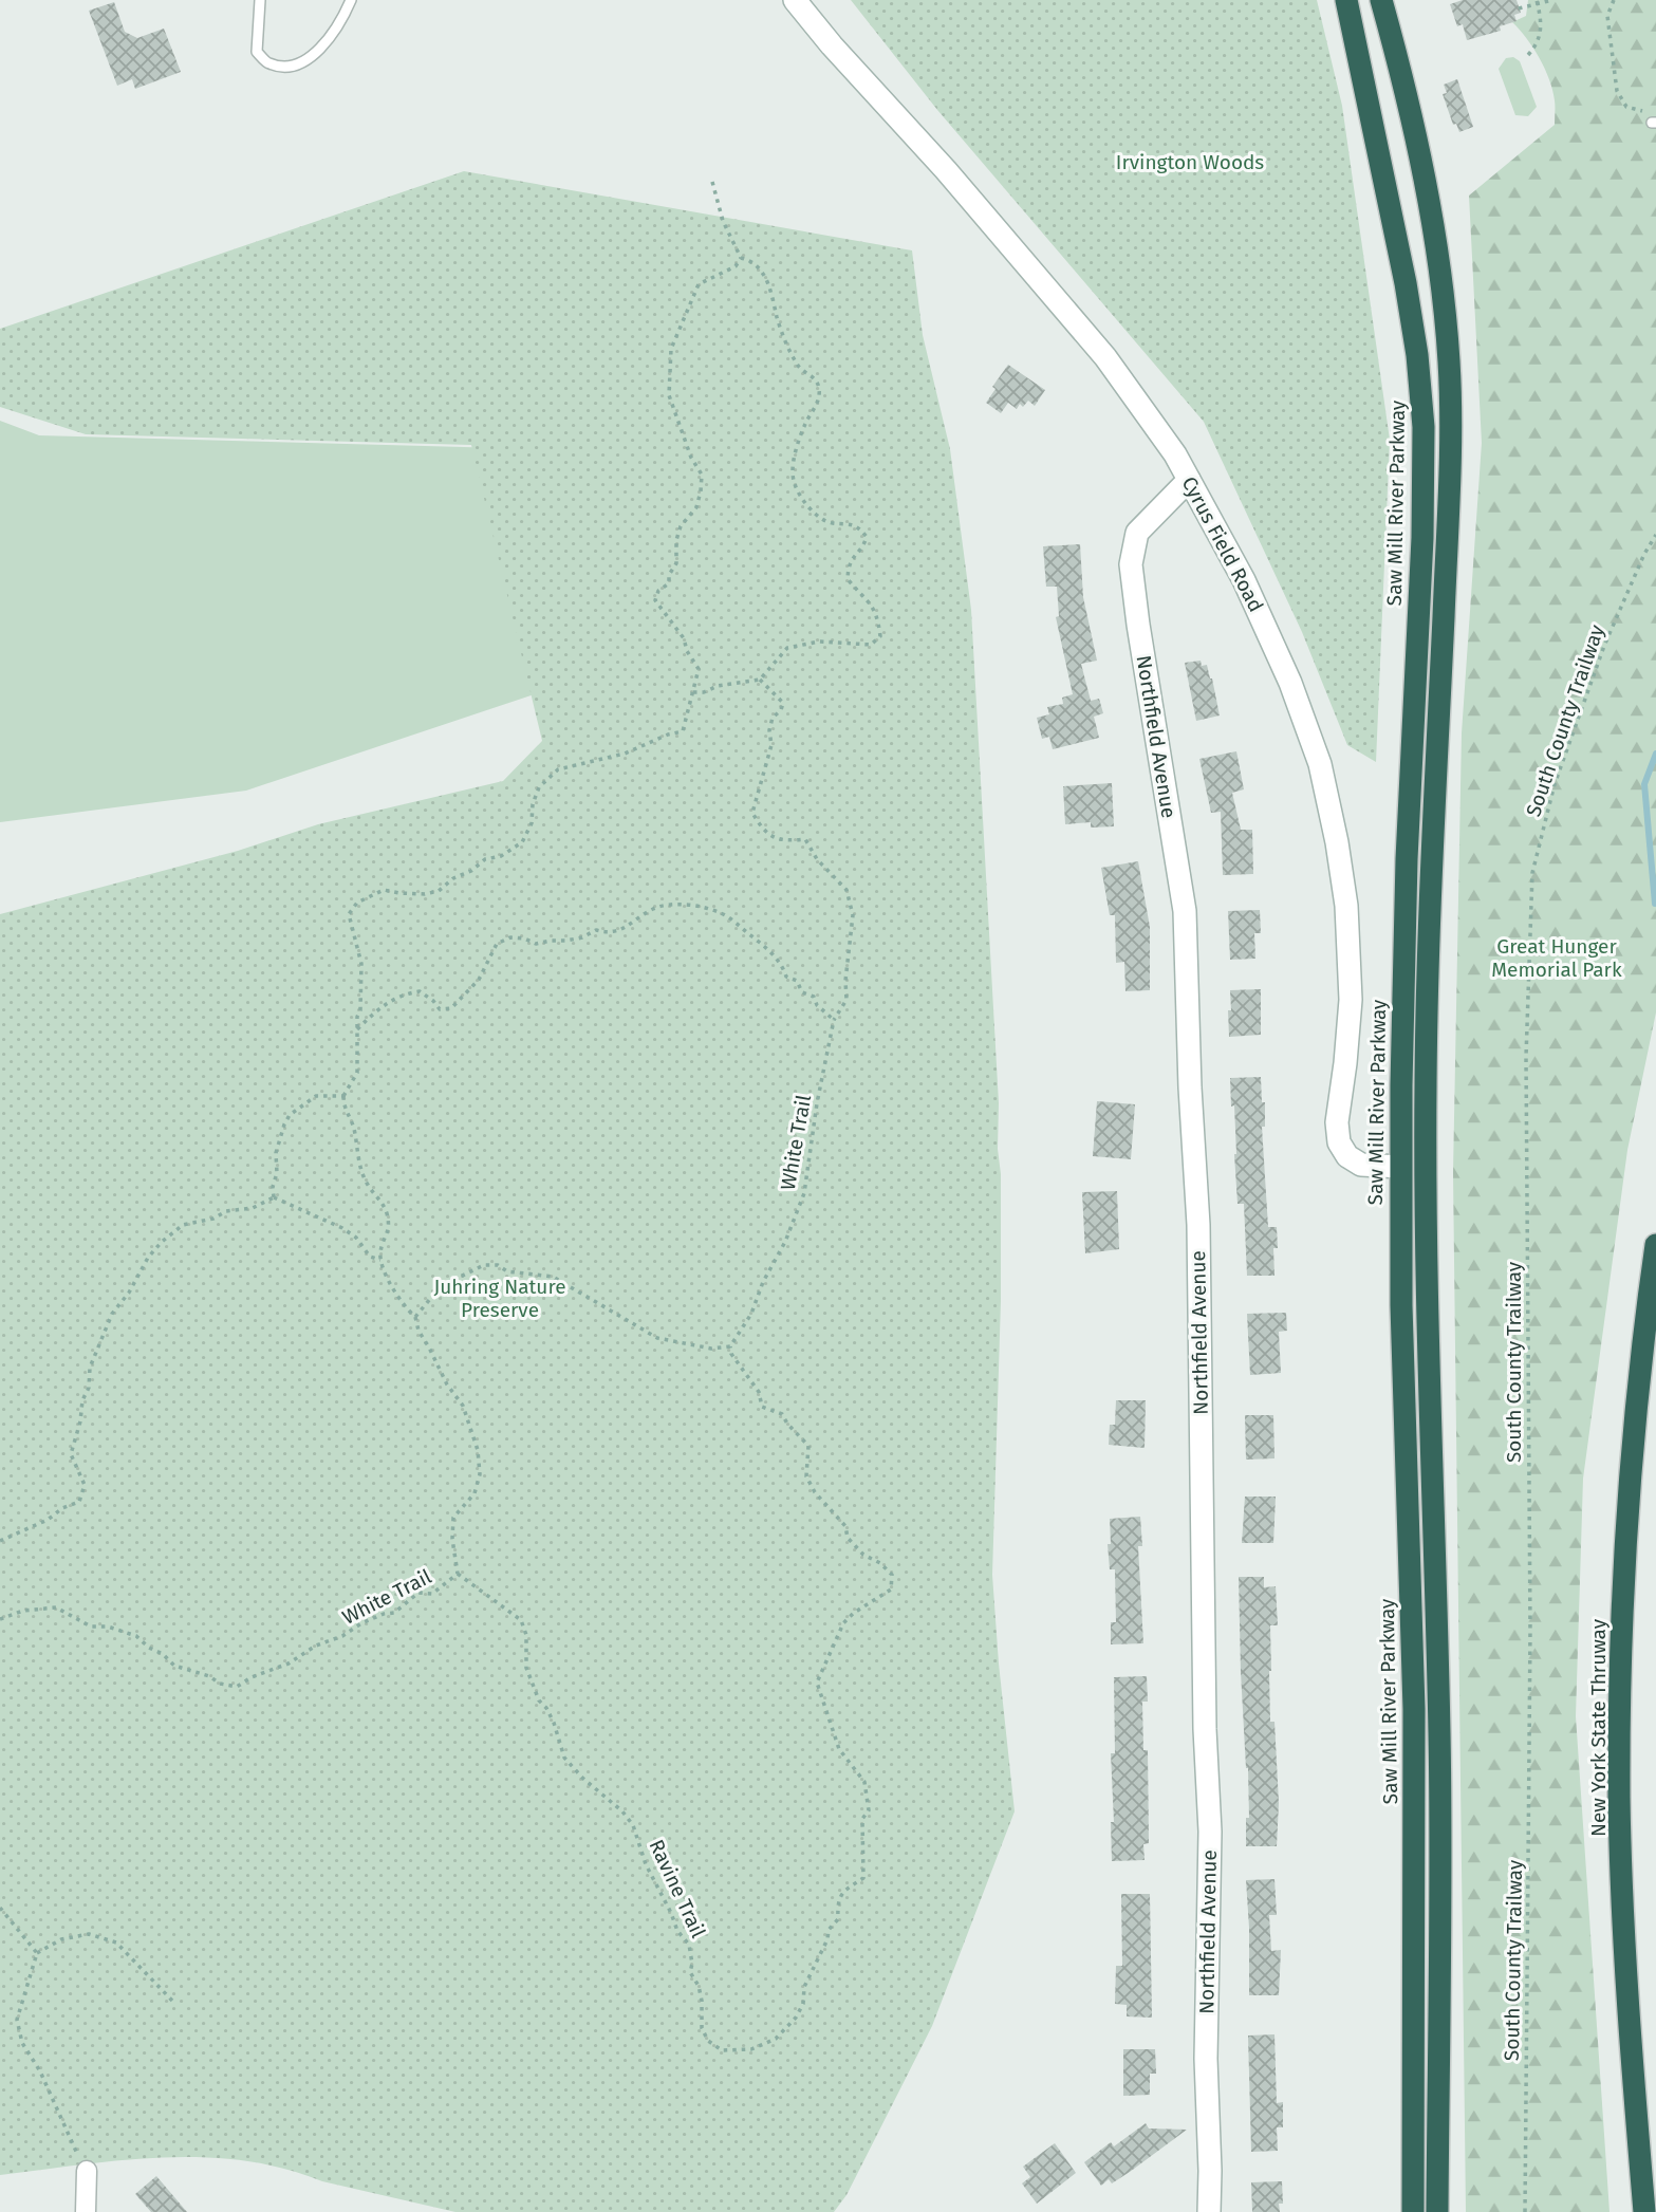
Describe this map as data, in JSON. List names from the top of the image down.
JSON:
{
  "streets": {
    "highway": ["Saw Mill River Parkway", "New York State Thruway"],
    "street": ["Cyrus Field Road", "Northfield Avenue"],
    "path": ["South County Trailway", "White Trail", "Ravine Trail"]
  },
  "crossings": [
    ["Saw Mill River Parkway", "Cyrus Field Road"],
    ["Cyrus Field Road", "Northfield Avenue"],
    ["White Trail", "Ravine Trail"]
  ],
  "parks": ["Irvington Woods", "Great Hunger Memorial Park", "Juhring Nature Preserve"]
}
